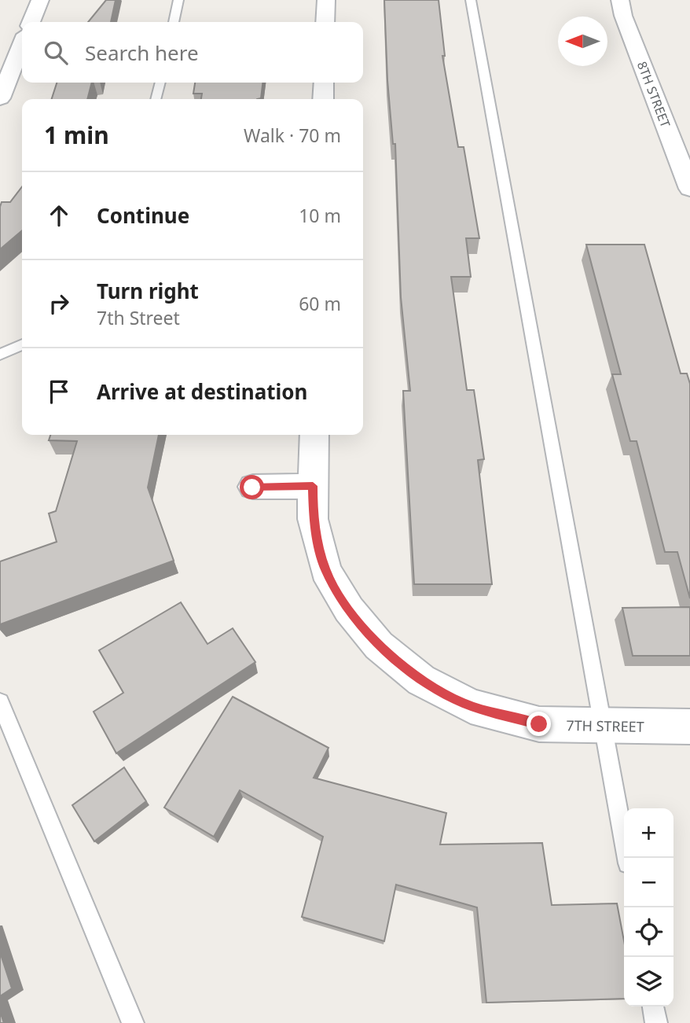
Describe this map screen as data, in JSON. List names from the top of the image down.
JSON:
{
  "streets": {
    "street": ["8TH STREET", "7TH STREET"]
  },
  "north": "left",
  "page": {
    "search": "Search here",
    "heading": ["1 min", "Walk · 70 m"],
    "list": [
      ["Continue", "10 m"],
      ["Turn right", "7th Street", "60 m"],
      "Arrive at destination"
    ],
    "map_buttons": ["+", "−"]
  }
}
